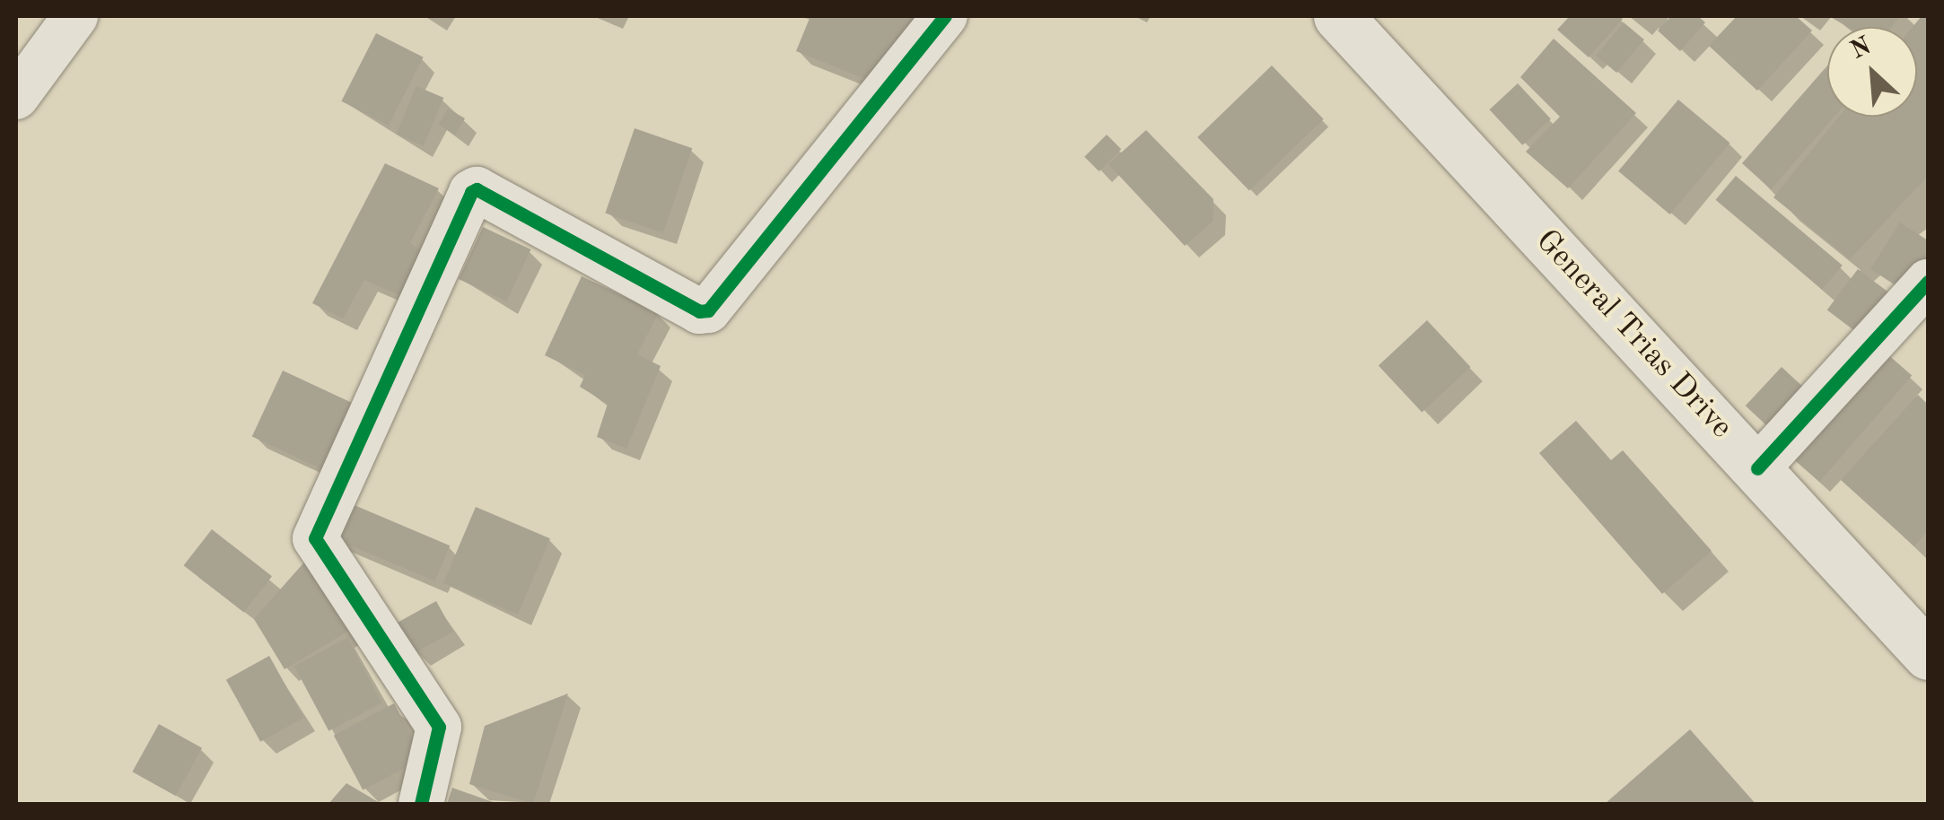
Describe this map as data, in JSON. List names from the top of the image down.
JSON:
{
  "streets": {
    "main road": ["General Trias Drive"]
  },
  "north": "top left"
}
